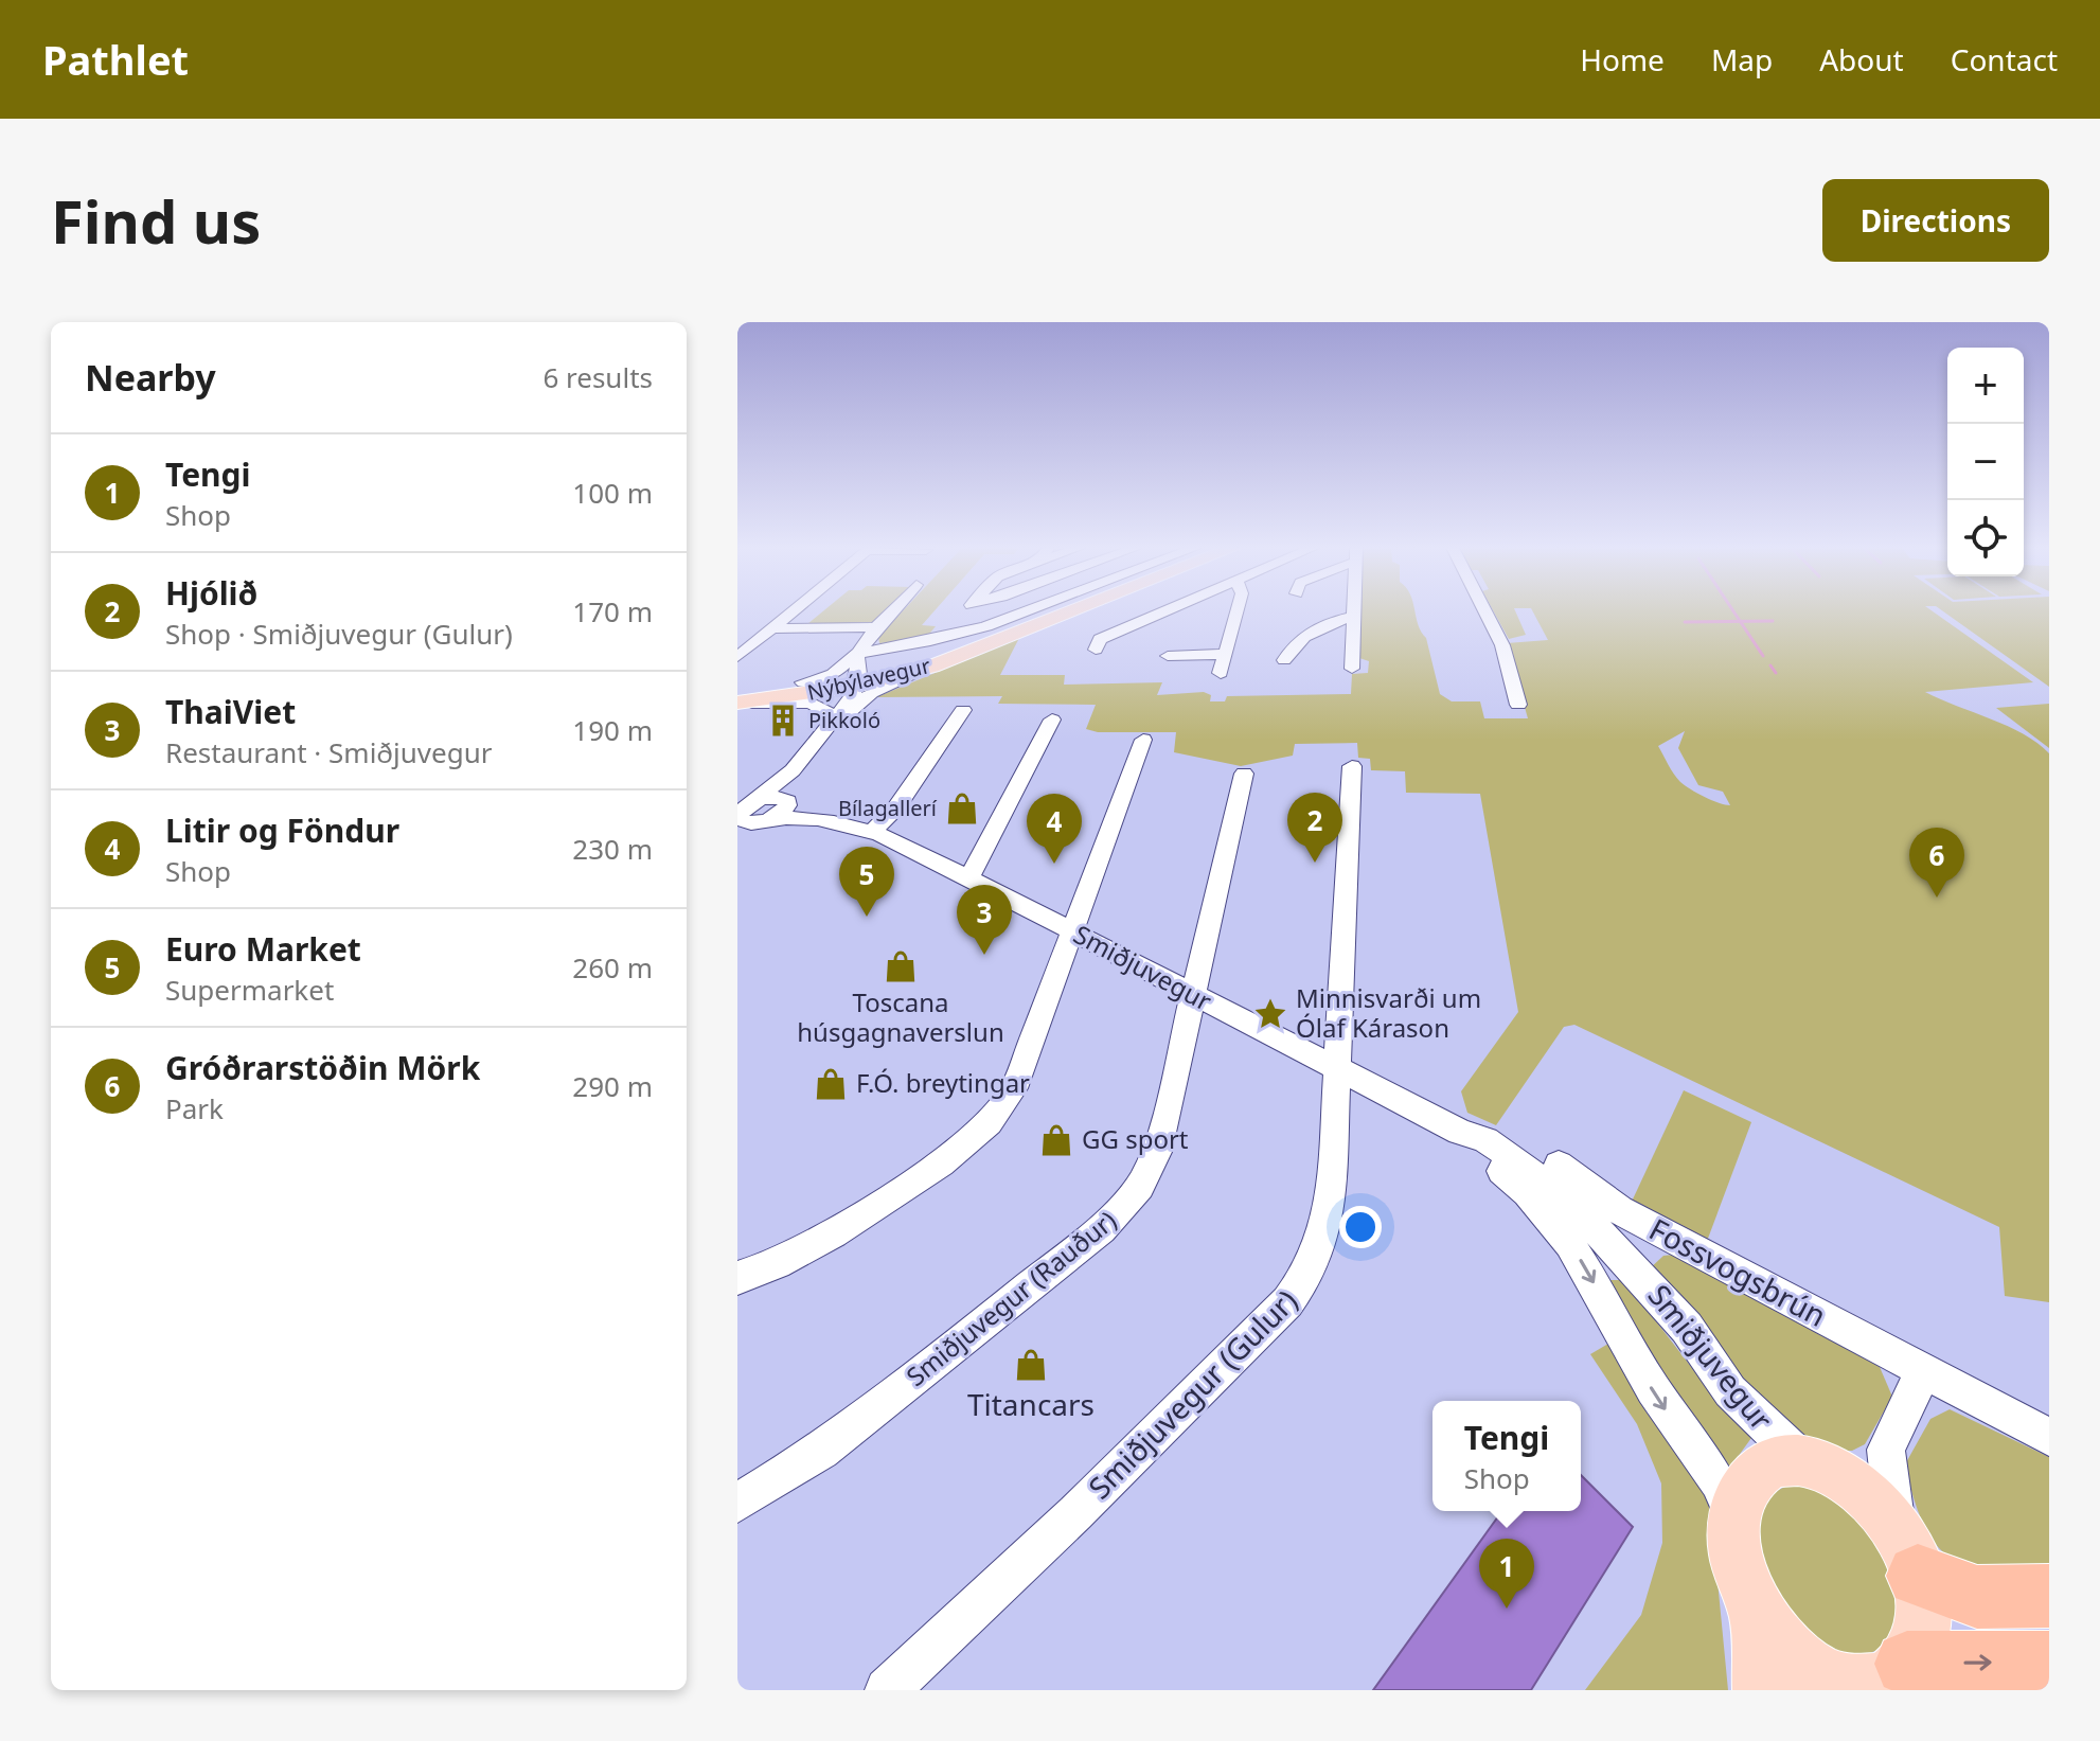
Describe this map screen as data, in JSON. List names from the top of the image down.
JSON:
{
  "streets": {
    "main road": ["Nýbýlavegur"],
    "street": [
      "Smiðjuvegur",
      "Fossvogsbrún",
      "Smiðjuvegur (Rauður)",
      "Smiðjuvegur (Gulur)"
    ]
  },
  "crossings": [
    ["Smiðjuvegur", "Smiðjuvegur (Rauður)"],
    ["Smiðjuvegur", "Smiðjuvegur (Gulur)"]
  ],
  "places": {
    "building": ["Pikkoló"],
    "shop": [
      "Bílagallerí",
      "Toscana húsgagnaverslun",
      "F.Ó. breytingar",
      "GG sport",
      "Titancars"
    ],
    "place": ["Minnisvarði um Ólaf Kárason"]
  },
  "page": {
    "header": "Pathlet",
    "nav": [
      "Home",
      "Map",
      "About",
      "Contact"
    ],
    "buttons": "Directions",
    "title": "Find us",
    "heading": ["Nearby", "6 results"],
    "map_buttons": ["+", "−"],
    "list": [
      {
        "mark": "1",
        "name": "Tengi",
        "note": "Shop",
        "value": "100 m"
      },
      {
        "mark": "2",
        "name": "Hjólið",
        "note": "Shop · Smiðjuvegur (Gulur)",
        "value": "170 m"
      },
      {
        "mark": "3",
        "name": "ThaiViet",
        "note": "Restaurant · Smiðjuvegur",
        "value": "190 m"
      },
      {
        "mark": "4",
        "name": "Litir og Föndur",
        "note": "Shop",
        "value": "230 m"
      },
      {
        "mark": "5",
        "name": "Euro Market",
        "note": "Supermarket",
        "value": "260 m"
      },
      {
        "mark": "6",
        "name": "Gróðrarstöðin Mörk",
        "note": "Park",
        "value": "290 m"
      }
    ],
    "pins": [
      "2",
      "4",
      "6",
      "5",
      "3",
      "1"
    ],
    "popup": ["Tengi", "Shop"]
  }
}
